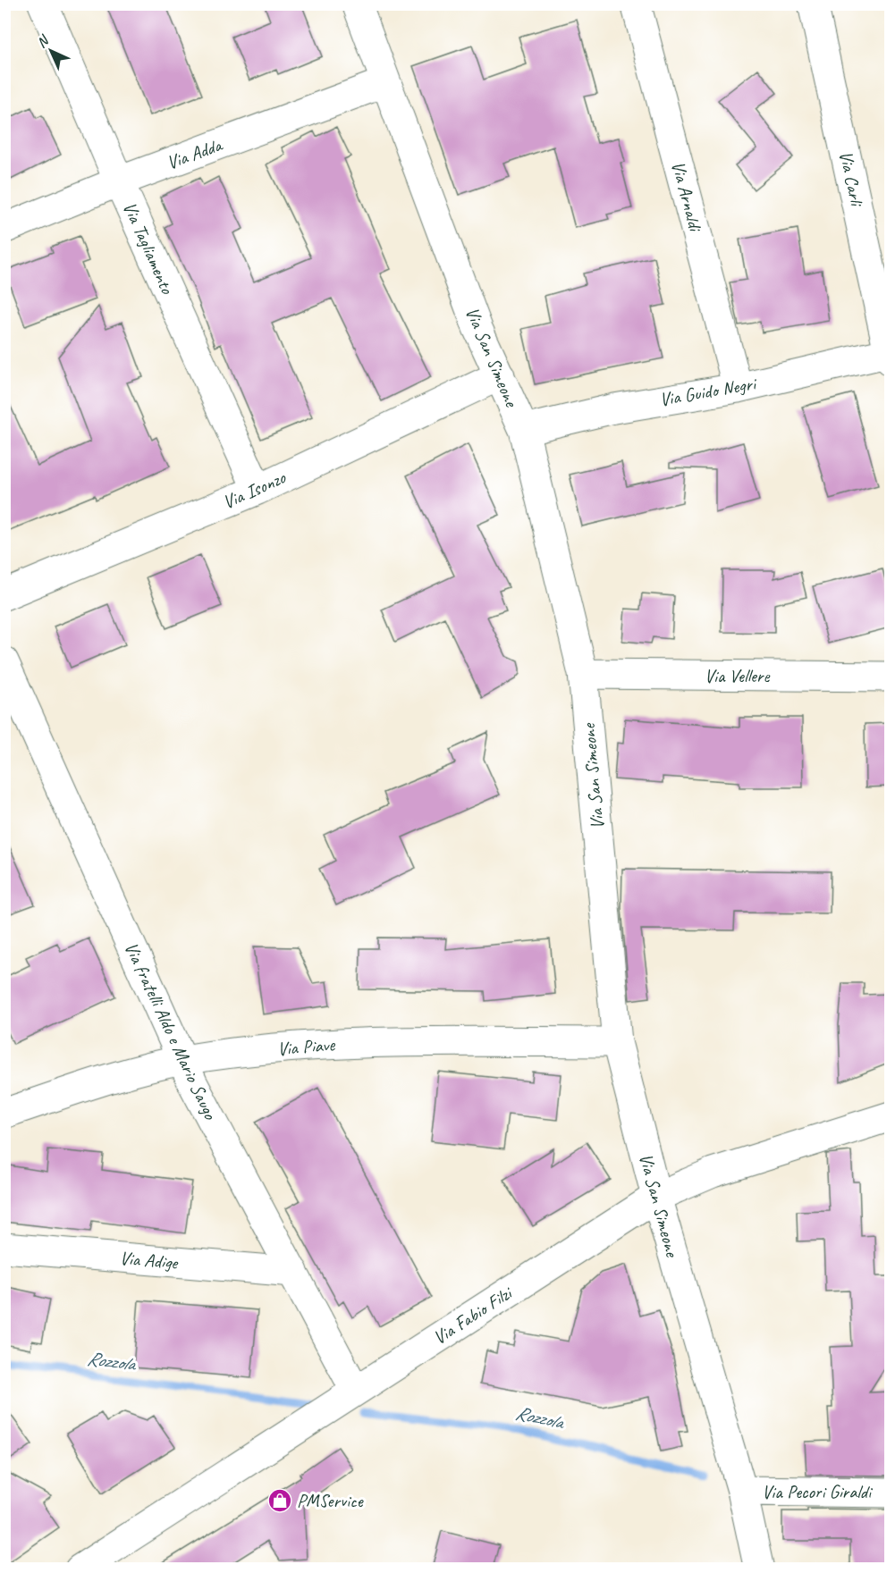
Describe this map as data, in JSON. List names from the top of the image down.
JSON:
{
  "streets": {
    "street": [
      "Via Adda",
      "Via Carli",
      "Via Arnaldi",
      "Via Tagliamento",
      "Via San Simeone",
      "Via Guido Negri",
      "Via Isonzo",
      "Via Vellere",
      "Via fratelli Aldo e Mario Saugo",
      "Via Piave",
      "Via Adige",
      "Via Fabio Filzi",
      "Via Pecori Giraldi"
    ]
  },
  "crossings": [
    ["Via Adda", "Via Tagliamento"],
    ["Via Adda", "Via San Simeone"],
    ["Via Carli", "Via Guido Negri"],
    ["Via Arnaldi", "Via Guido Negri"],
    ["Via Tagliamento", "Via Isonzo"],
    ["Via San Simeone", "Via Guido Negri"],
    ["Via San Simeone", "Via Isonzo"],
    ["Via San Simeone", "Via Vellere"],
    ["Via San Simeone", "Via Piave"],
    ["Via San Simeone", "Via Fabio Filzi"],
    ["Via San Simeone", "Via Pecori Giraldi"],
    ["Via fratelli Aldo e Mario Saugo", "Via Piave"],
    ["Via fratelli Aldo e Mario Saugo", "Via Adige"],
    ["Via fratelli Aldo e Mario Saugo", "Via Fabio Filzi"]
  ],
  "water": ["Rozzola"],
  "places": {
    "shop": ["PMService"]
  },
  "north": "top left"
}
